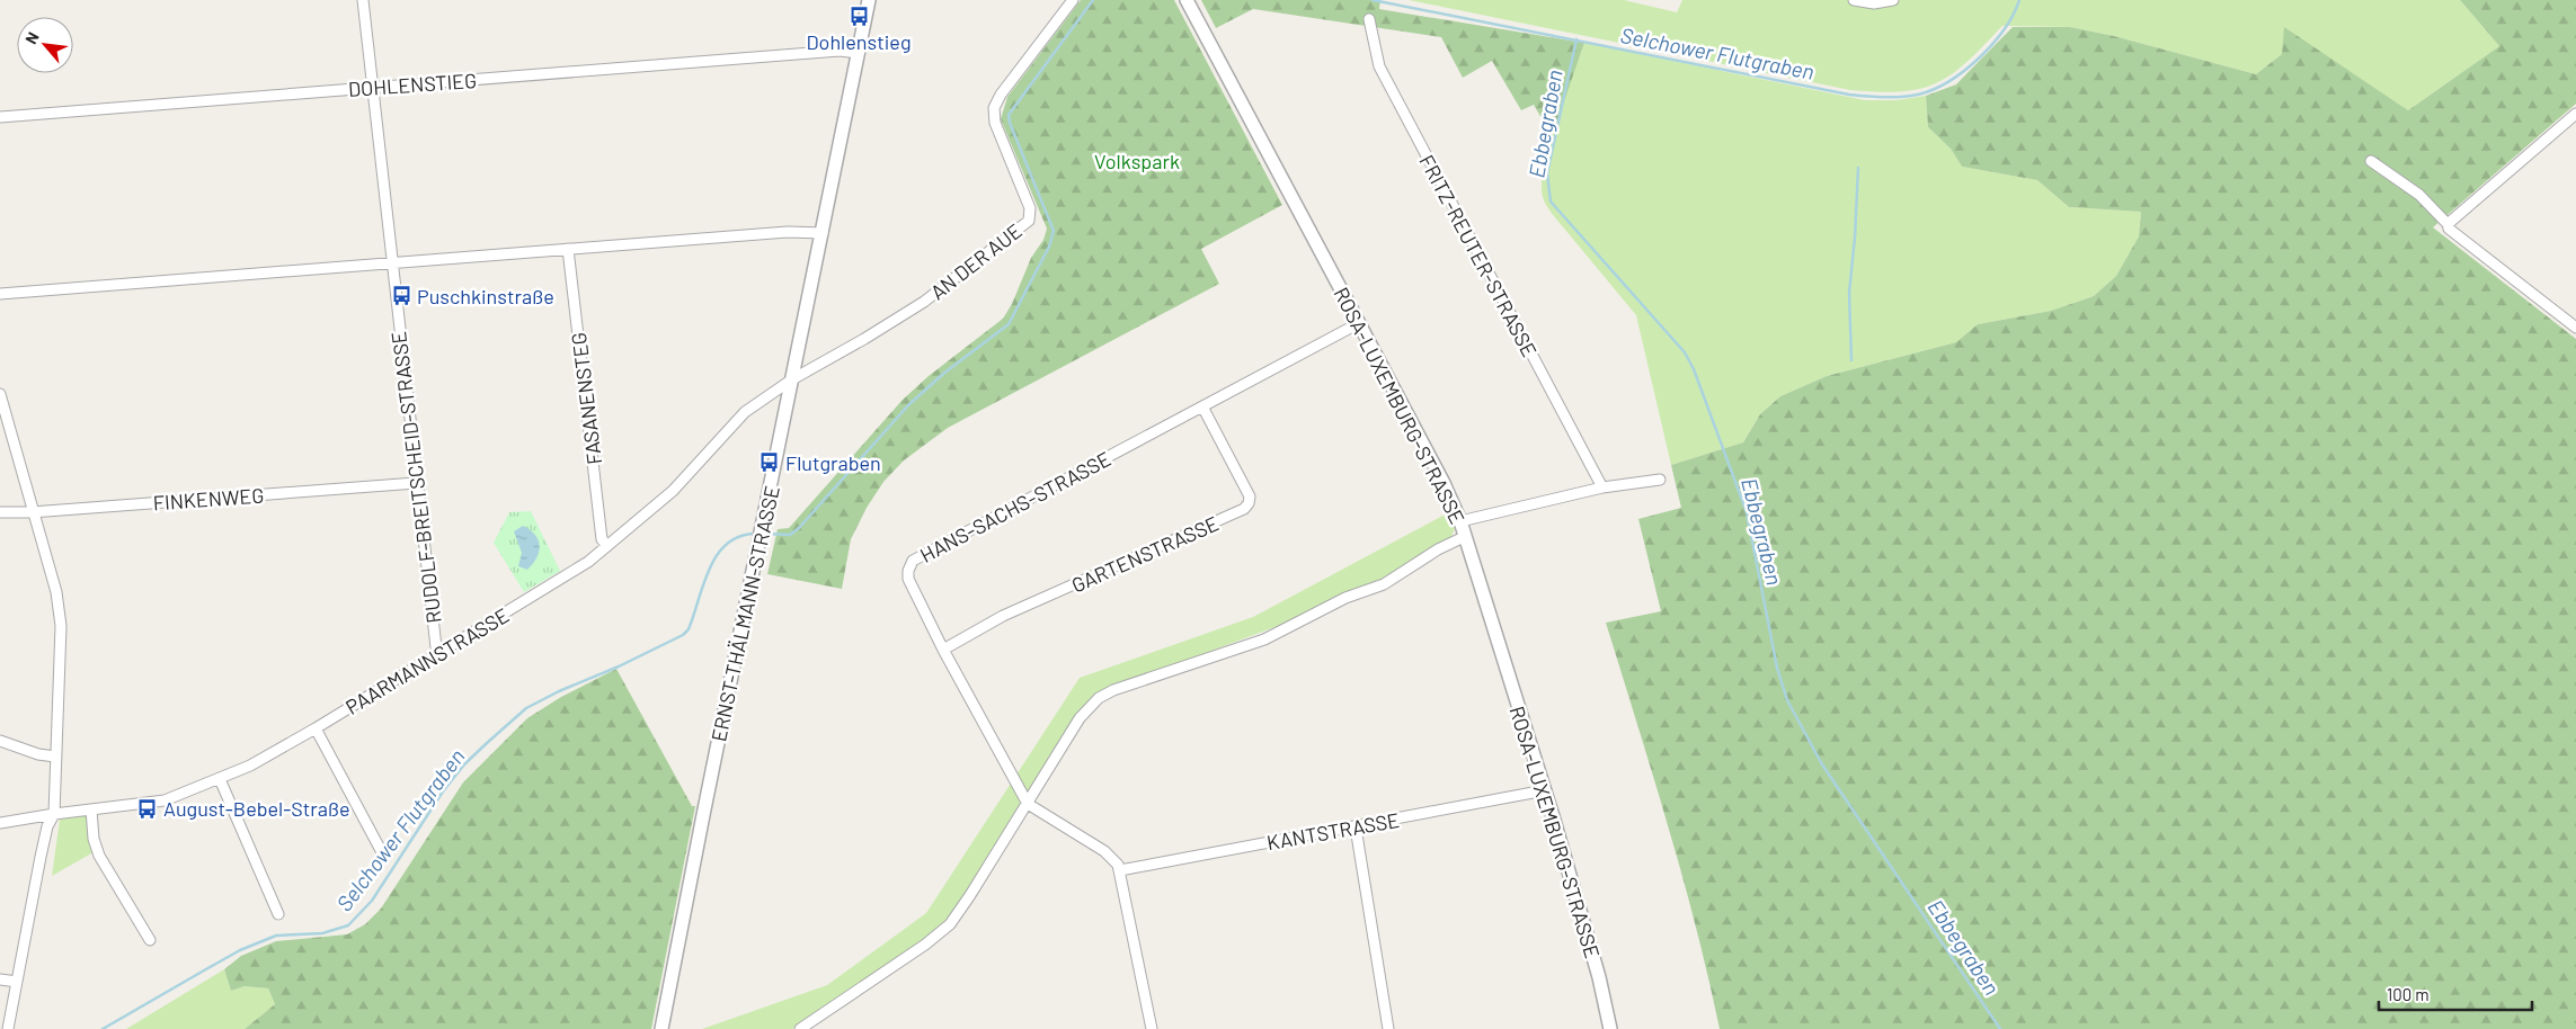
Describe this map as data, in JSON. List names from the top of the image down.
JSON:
{
  "streets": {
    "street": [
      "DOHLENSTIEG",
      "FRITZ-REUTER-STRASSE",
      "AN DER AUE",
      "FASANENSTEG",
      "ROSA-LUXEMBURG-STRASSE",
      "RUDOLF-BREITSCHEID-STRASSE",
      "FINKENWEG",
      "HANS-SACHS-STRASSE",
      "GARTENSTRASSE",
      "ERNST-THÄLMANN-STRASSE",
      "PAARMANNSTRASSE",
      "KANTSTRASSE"
    ]
  },
  "crossings": [
    ["DOHLENSTIEG", "RUDOLF-BREITSCHEID-STRASSE"],
    ["DOHLENSTIEG", "ERNST-THÄLMANN-STRASSE"],
    ["AN DER AUE", "ERNST-THÄLMANN-STRASSE"],
    ["AN DER AUE", "PAARMANNSTRASSE"],
    ["FASANENSTEG", "PAARMANNSTRASSE"],
    ["ROSA-LUXEMBURG-STRASSE", "HANS-SACHS-STRASSE"],
    ["ROSA-LUXEMBURG-STRASSE", "KANTSTRASSE"],
    ["RUDOLF-BREITSCHEID-STRASSE", "FINKENWEG"],
    ["RUDOLF-BREITSCHEID-STRASSE", "PAARMANNSTRASSE"],
    ["HANS-SACHS-STRASSE", "GARTENSTRASSE"],
    ["ERNST-THÄLMANN-STRASSE", "PAARMANNSTRASSE"]
  ],
  "water": ["Selchower Flutgraben", "Ebbegraben"],
  "parks": ["Volkspark"],
  "places": {
    "bus stop": [
      "Dohlenstieg",
      "Puschkinstraße",
      "Flutgraben",
      "August-Bebel-Straße"
    ]
  },
  "scale_bar": "100 m",
  "north": "top left"
}
